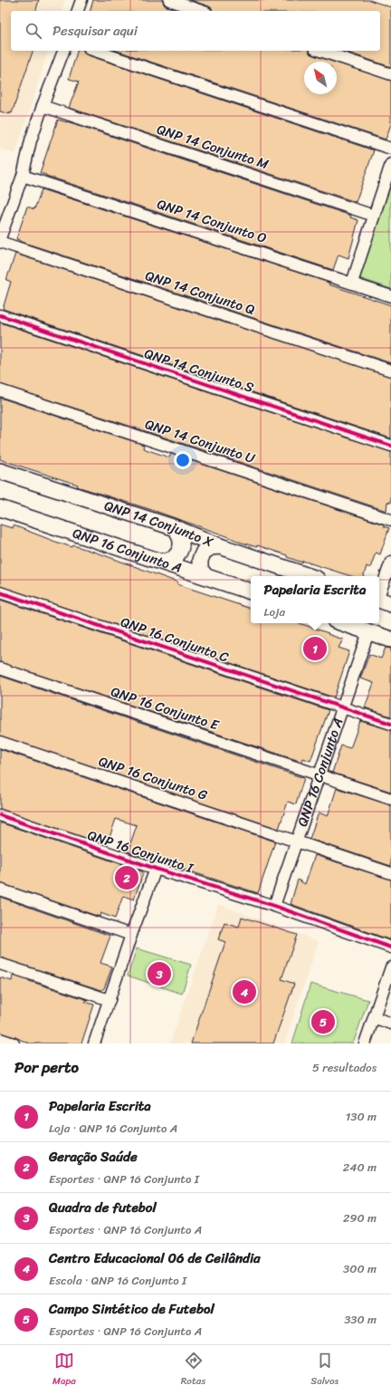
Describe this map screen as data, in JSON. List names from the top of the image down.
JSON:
{
  "streets": {
    "street": [
      "QNP 14 Conjunto M",
      "QNP 14 Conjunto O",
      "QNP 14 Conjunto Q",
      "QNP 14 Conjunto S",
      "QNP 14 Conjunto U",
      "QNP 14 Conjunto X",
      "QNP 16 Conjunto A",
      "QNP 16 Conjunto C",
      "QNP 16 Conjunto E",
      "QNP 16 Conjunto G",
      "QNP 16 Conjunto I"
    ]
  },
  "crossings": [
    ["QNP 16 Conjunto A", "QNP 16 Conjunto C"],
    ["QNP 16 Conjunto A", "QNP 16 Conjunto E"],
    ["QNP 16 Conjunto A", "QNP 16 Conjunto G"],
    ["QNP 16 Conjunto A", "QNP 16 Conjunto I"]
  ],
  "north": "top left",
  "page": {
    "search": "Pesquisar aqui",
    "popup": ["Papelaria Escrita", "Loja"],
    "pins": [
      "1",
      "2",
      "3",
      "4",
      "5"
    ],
    "heading": ["Por perto", "5 resultados"],
    "list": [
      {
        "mark": "1",
        "name": "Papelaria Escrita",
        "note": "Loja · QNP 16 Conjunto A",
        "value": "130 m"
      },
      {
        "mark": "2",
        "name": "Geração Saúde",
        "note": "Esportes · QNP 16 Conjunto I",
        "value": "240 m"
      },
      {
        "mark": "3",
        "name": "Quadra de futebol",
        "note": "Esportes · QNP 16 Conjunto A",
        "value": "290 m"
      },
      {
        "mark": "4",
        "name": "Centro Educacional 06 de Ceilândia",
        "note": "Escola · QNP 16 Conjunto I",
        "value": "300 m"
      },
      {
        "mark": "5",
        "name": "Campo Sintético de Futebol",
        "note": "Esportes · QNP 16 Conjunto A",
        "value": "330 m"
      }
    ],
    "nav": ["Mapa", "Rotas", "Salvos"]
  }
}
